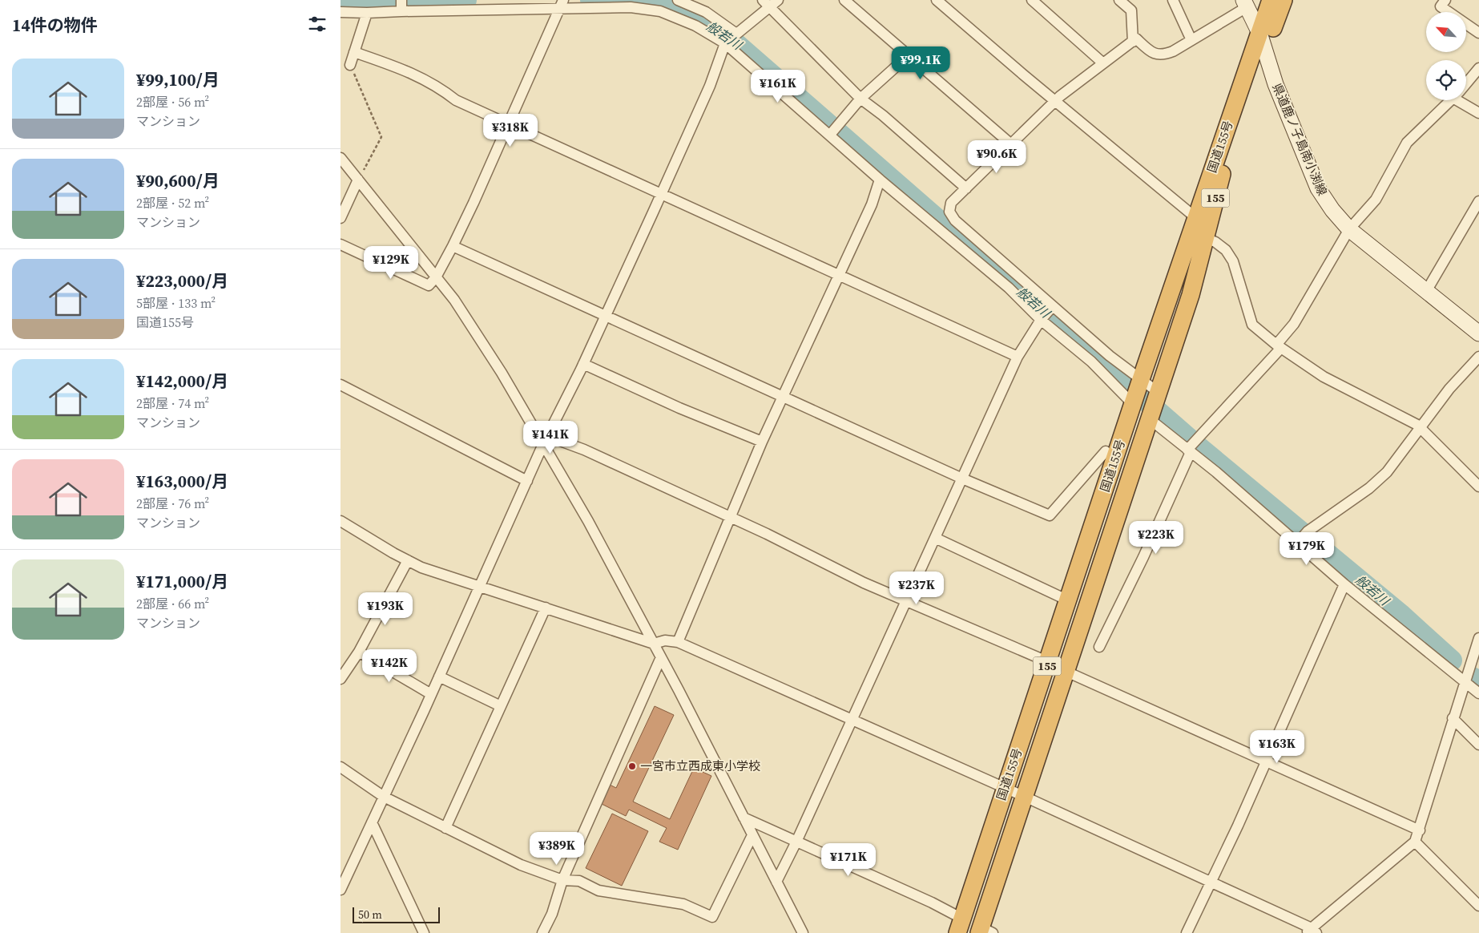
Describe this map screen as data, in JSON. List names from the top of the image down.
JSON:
{
  "streets": {
    "highway": ["国道155号", "155"],
    "main road": ["県道鹿ノ子島南小渕線"]
  },
  "crossings": [
    ["県道鹿ノ子島南小渕線", "国道155号"]
  ],
  "water": ["般若川"],
  "places": ["一宮市立西成東小学校"],
  "scale_bar": "50 m",
  "north": "top left",
  "page": {
    "heading": "14件の物件",
    "price": [
      "¥99.1K",
      "¥161K",
      "¥318K",
      "¥90.6K",
      "¥129K",
      "¥141K",
      "¥223K",
      "¥179K",
      "¥237K",
      "¥193K",
      "¥142K",
      "¥163K",
      "¥389K",
      "¥171K"
    ],
    "list": [
      {
        "name": "¥99,100/月",
        "note": "2部屋 · 56 m² · マンション"
      },
      {
        "name": "¥90,600/月",
        "note": "2部屋 · 52 m² · マンション"
      },
      {
        "name": "¥223,000/月",
        "note": "5部屋 · 133 m² · 国道155号"
      },
      {
        "name": "¥142,000/月",
        "note": "2部屋 · 74 m² · マンション"
      },
      {
        "name": "¥163,000/月",
        "note": "2部屋 · 76 m² · マンション"
      },
      {
        "name": "¥171,000/月",
        "note": "2部屋 · 66 m² · マンション"
      }
    ],
    "scale": "50 m"
  }
}
